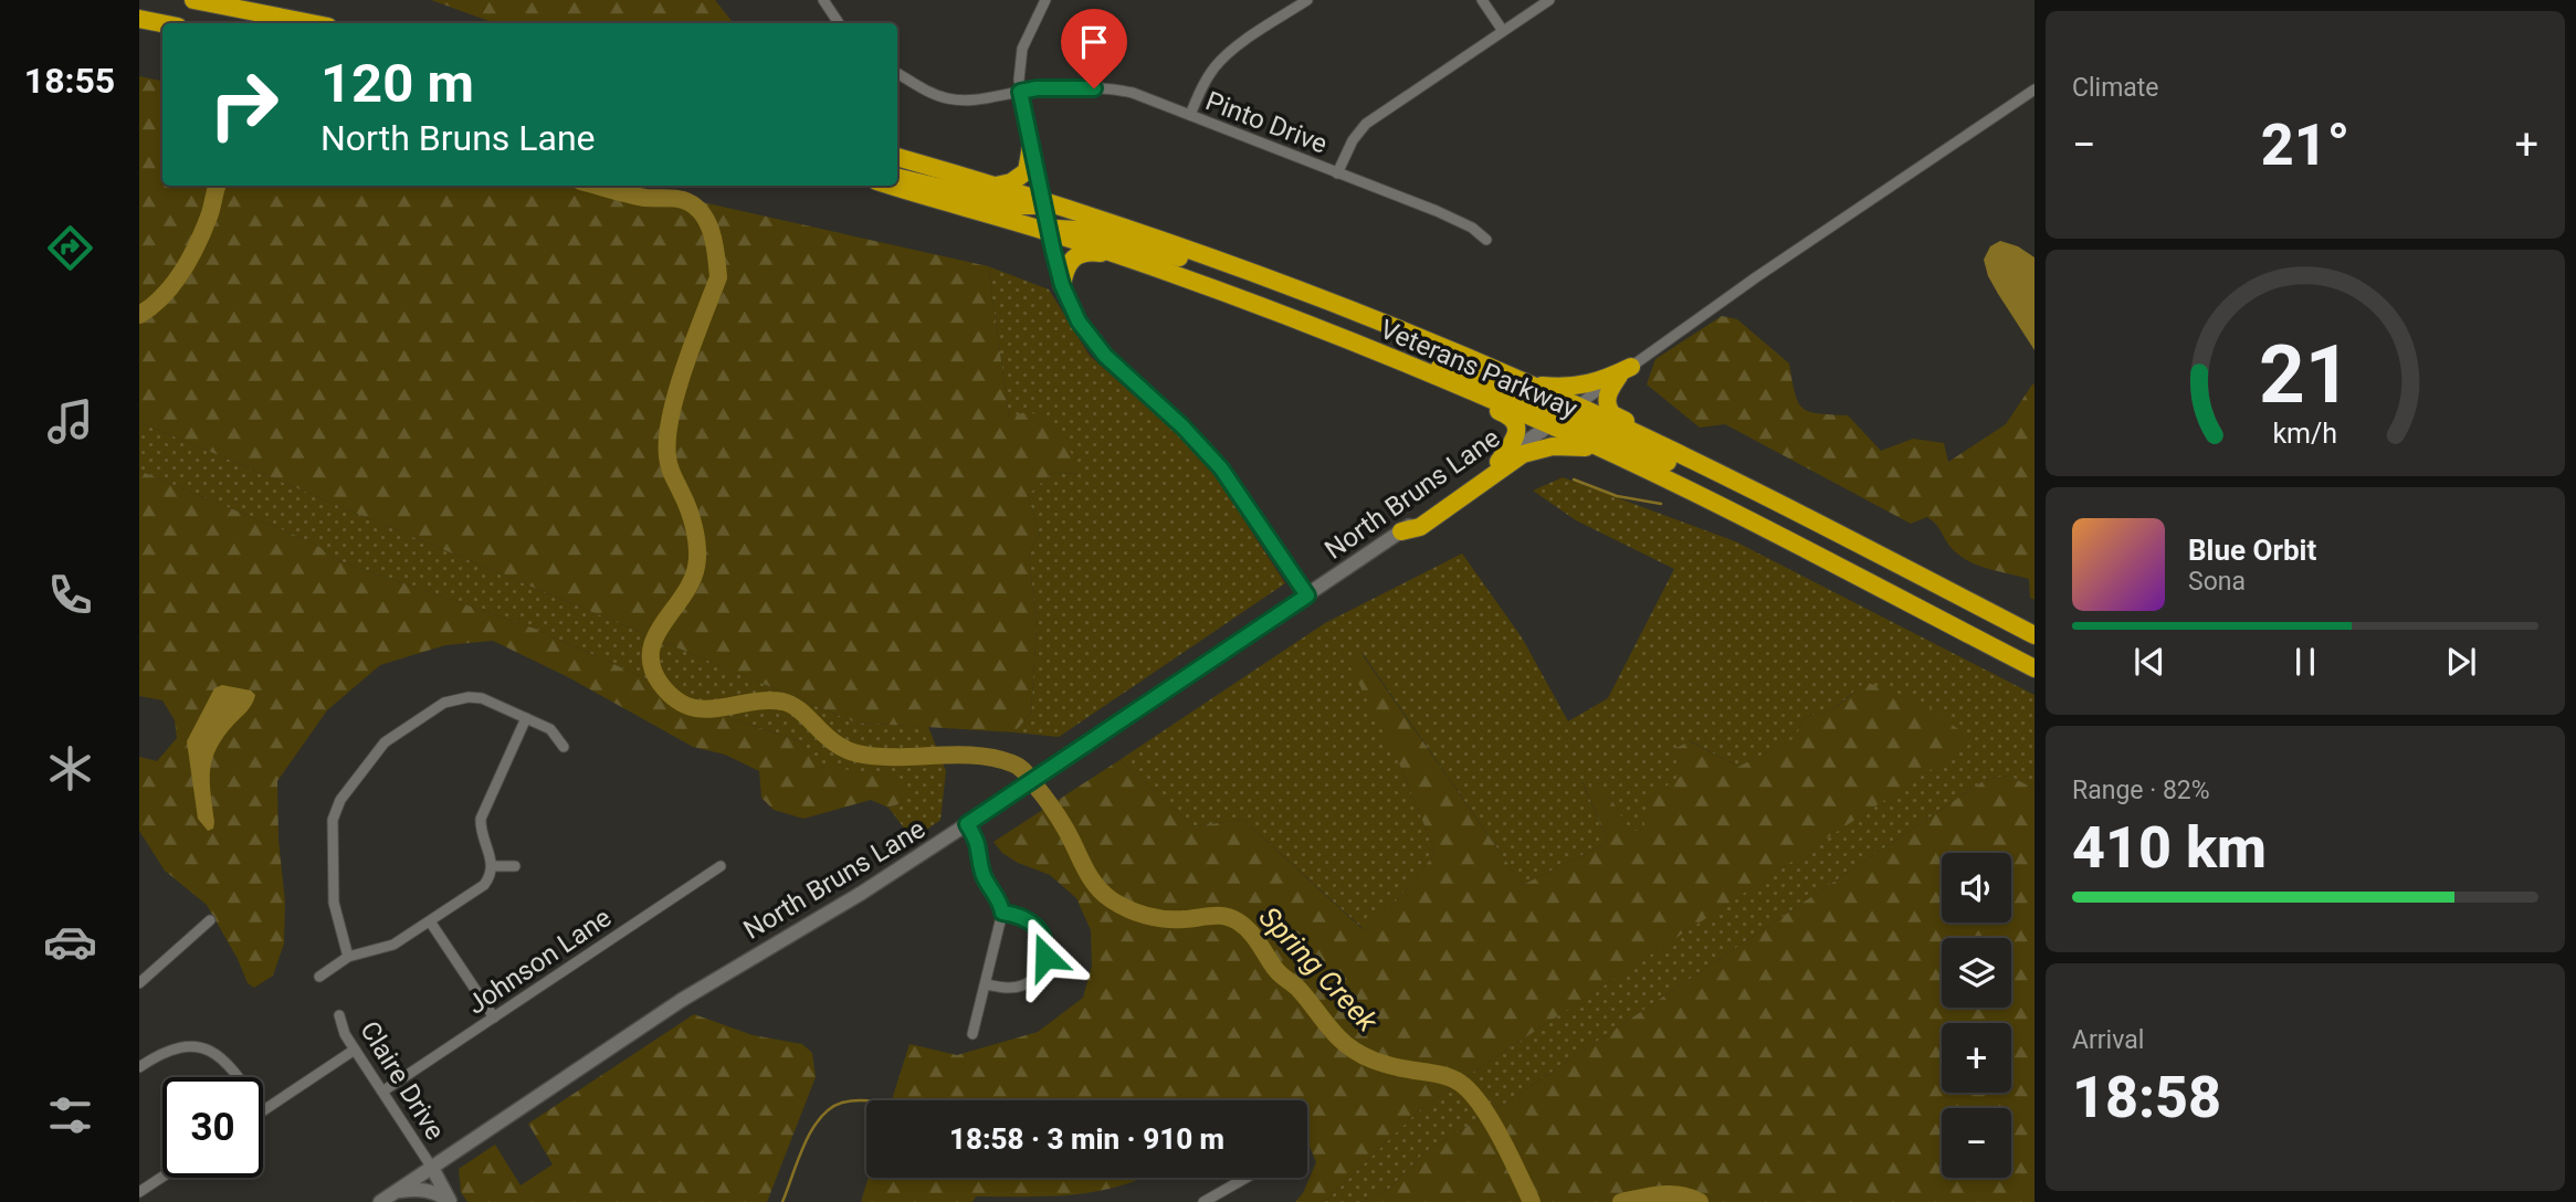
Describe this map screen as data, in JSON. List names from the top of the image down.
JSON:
{
  "streets": {
    "highway": ["Veterans Parkway"],
    "main road": ["North Bruns Lane"],
    "street": ["Pinto Drive", "Johnson Lane", "Claire Drive"]
  },
  "crossings": [
    ["Veterans Parkway", "North Bruns Lane"],
    ["North Bruns Lane", "Claire Drive"],
    ["Johnson Lane", "Claire Drive"]
  ],
  "water": ["Spring Creek"],
  "page": {
    "tabs": "18:55",
    "tile": [
      "Climate",
      ["Range · 82%", "410 km"],
      ["Arrival", "18:58"]
    ],
    "turn": ["120 m", "North Bruns Lane"],
    "heat": ["−", "21°", "+"],
    "song": ["Blue Orbit", "Sona"],
    "map_buttons": ["+", "−"],
    "limit": "30",
    "trip": "18:58 · 3 min · 910 m",
    "gauge": ["21", "km/h"]
  }
}
